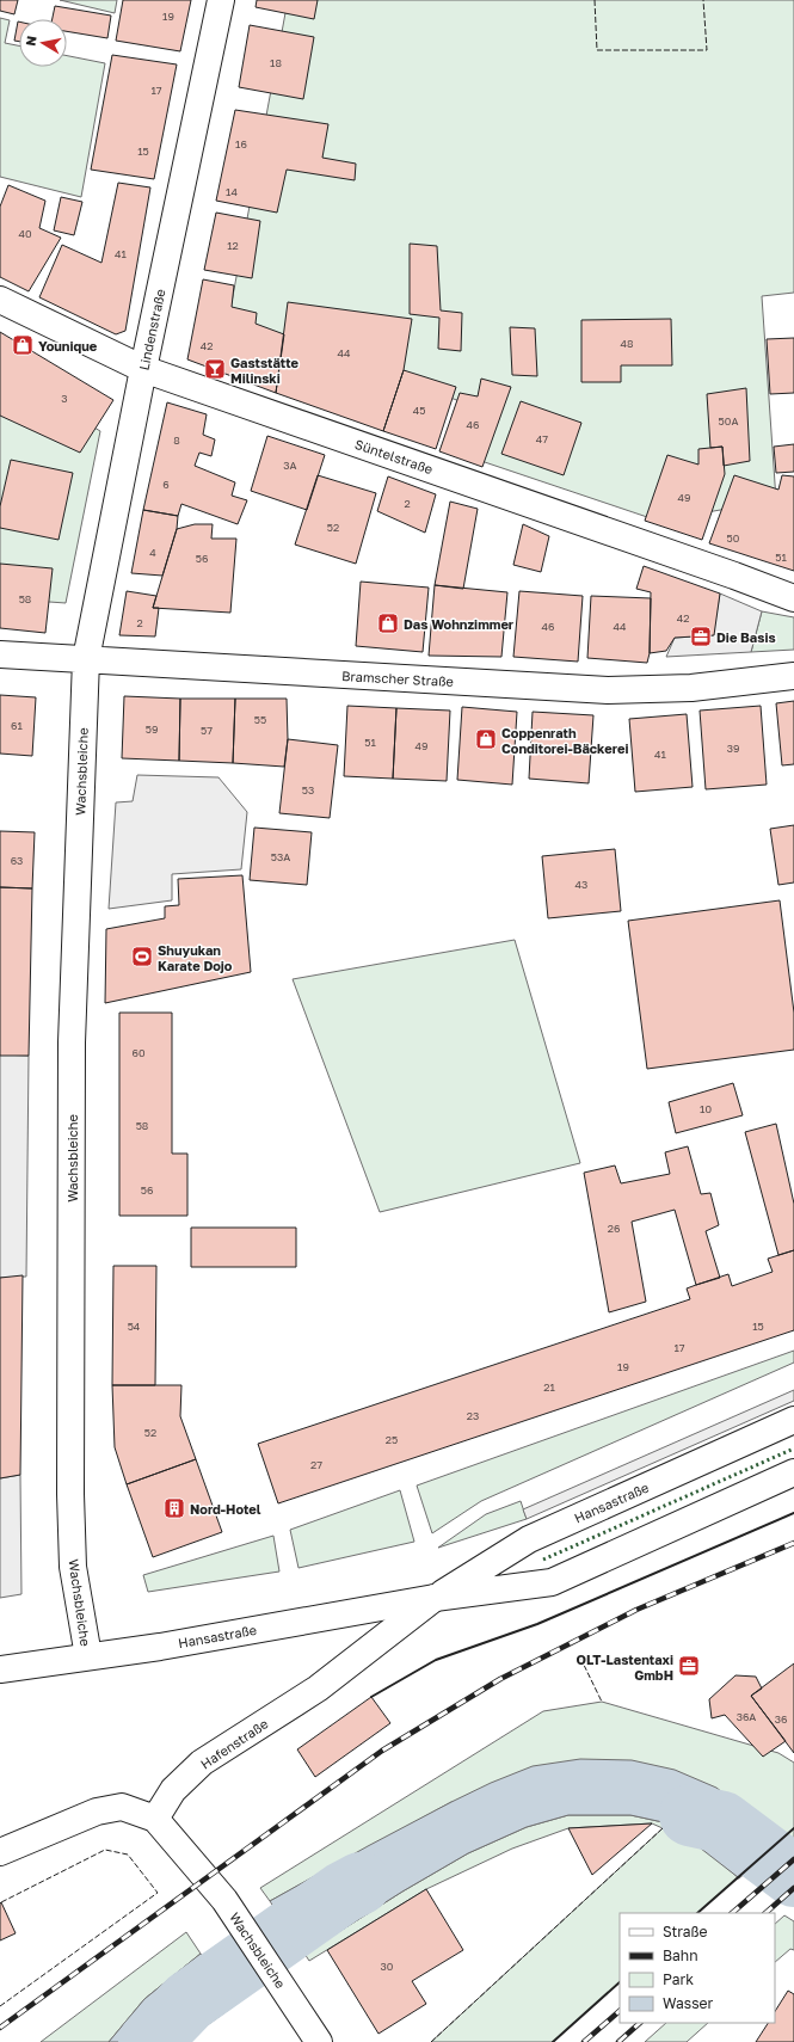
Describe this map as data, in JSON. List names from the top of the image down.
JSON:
{
  "streets": {
    "street": [
      "Lindenstraße",
      "Süntelstraße",
      "Bramscher Straße",
      "Wachsbleiche",
      "Hansastraße",
      "Hafenstraße"
    ]
  },
  "crossings": [
    ["Lindenstraße", "Süntelstraße"],
    ["Lindenstraße", "Bramscher Straße"],
    ["Lindenstraße", "Wachsbleiche"],
    ["Bramscher Straße", "Wachsbleiche"],
    ["Wachsbleiche", "Hansastraße"],
    ["Wachsbleiche", "Hafenstraße"],
    ["Hansastraße", "Hafenstraße"]
  ],
  "places": {
    "shop": ["Younique", "Das Wohnzimmer", "Coppenrath Conditorei-Bäckerei"],
    "bar": ["Gaststätte Milinski"],
    "office": ["Die Basis", "OLT-Lastentaxi GmbH"],
    "sports": ["Shuyukan Karate Dojo"],
    "building": ["Nord-Hotel"]
  },
  "house_numbers": [
    "19",
    "18",
    "17",
    "16",
    "15",
    "14",
    "40",
    "12",
    "41",
    "48",
    "42",
    "44",
    "3",
    "45",
    "50A",
    "46",
    "47",
    "8",
    "3A",
    "6",
    "49",
    "2",
    "52",
    "50",
    "4",
    "51",
    "56",
    "58",
    "42",
    "2",
    "46",
    "44",
    "55",
    "61",
    "59",
    "57",
    "51",
    "49",
    "39",
    "41",
    "53",
    "53A",
    "63",
    "43",
    "60",
    "10",
    "58",
    "56",
    "26",
    "54",
    "15",
    "17",
    "19",
    "21",
    "23",
    "52",
    "25",
    "27",
    "36A",
    "36",
    "30"
  ],
  "legend": [
    "Straße",
    "Bahn",
    "Park",
    "Wasser"
  ],
  "north": "left"
}
